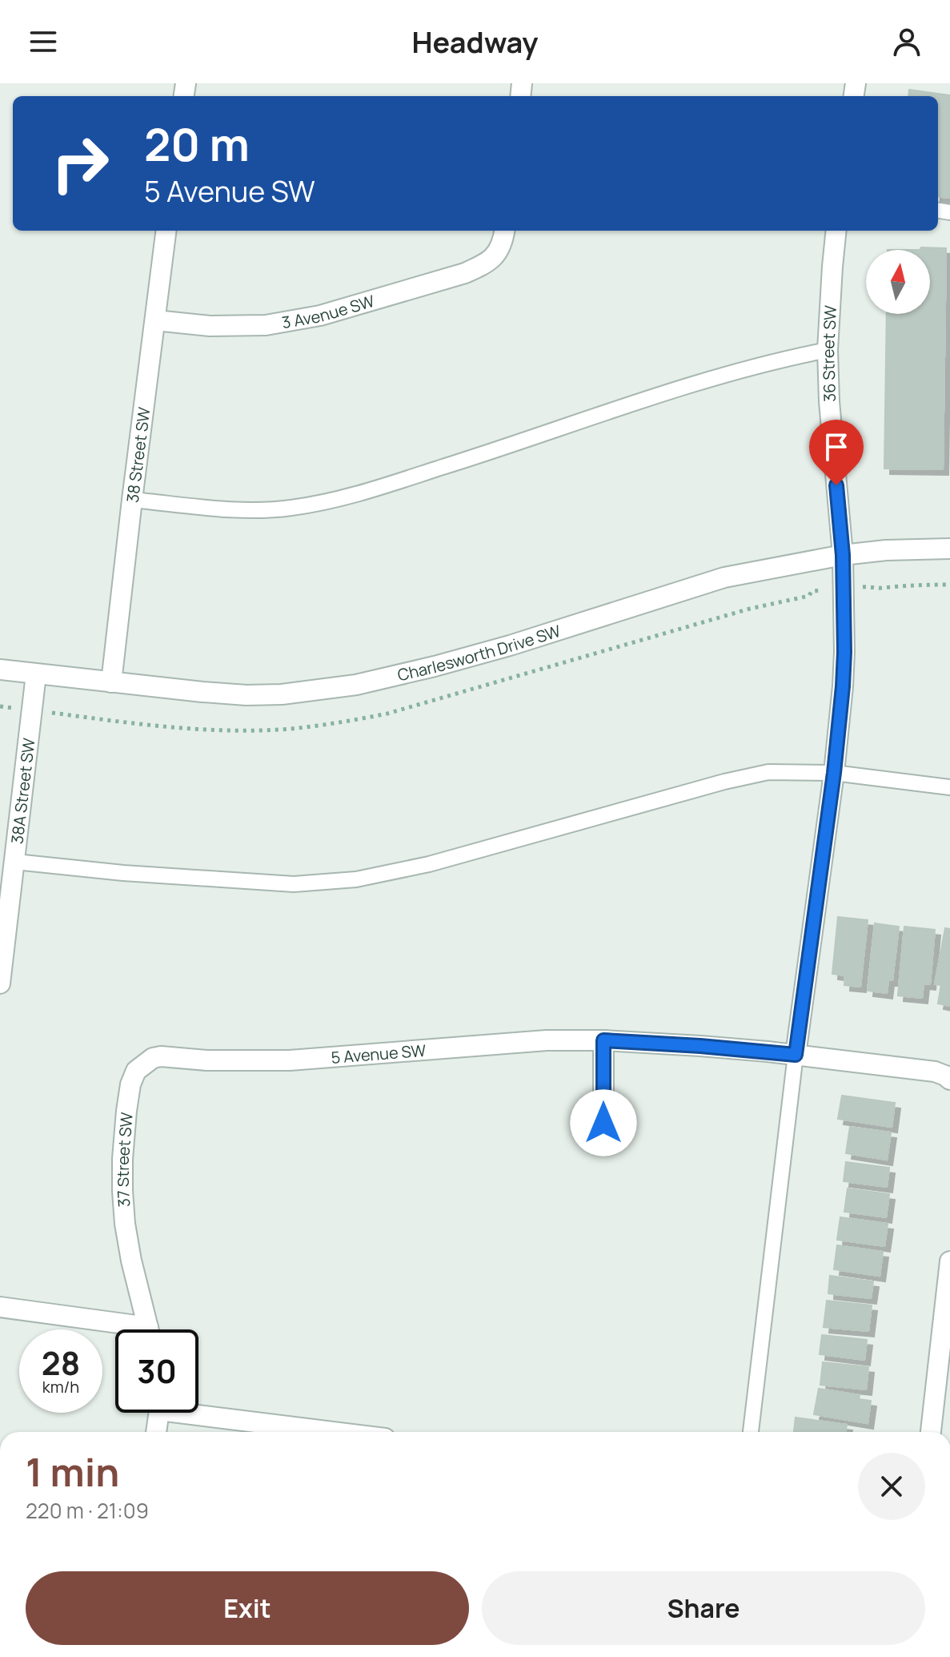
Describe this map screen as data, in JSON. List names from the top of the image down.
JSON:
{
  "streets": {
    "street": [
      "3 Avenue SW",
      "36 Street SW",
      "38 Street SW",
      "Charlesworth Drive SW",
      "38A Street SW",
      "5 Avenue SW",
      "37 Street SW"
    ]
  },
  "crossings": [
    ["3 Avenue SW", "38 Street SW"],
    ["36 Street SW", "Charlesworth Drive SW"],
    ["36 Street SW", "5 Avenue SW"],
    ["38 Street SW", "Charlesworth Drive SW"],
    ["Charlesworth Drive SW", "38A Street SW"],
    ["5 Avenue SW", "37 Street SW"]
  ],
  "north": "top",
  "page": {
    "header": "Headway",
    "turn": ["20 m", "5 Avenue SW"],
    "speed": "28 km/h",
    "limit": "30",
    "heading": ["1 min", "220 m · 21:09"],
    "buttons": ["Exit", "Share"]
  }
}
